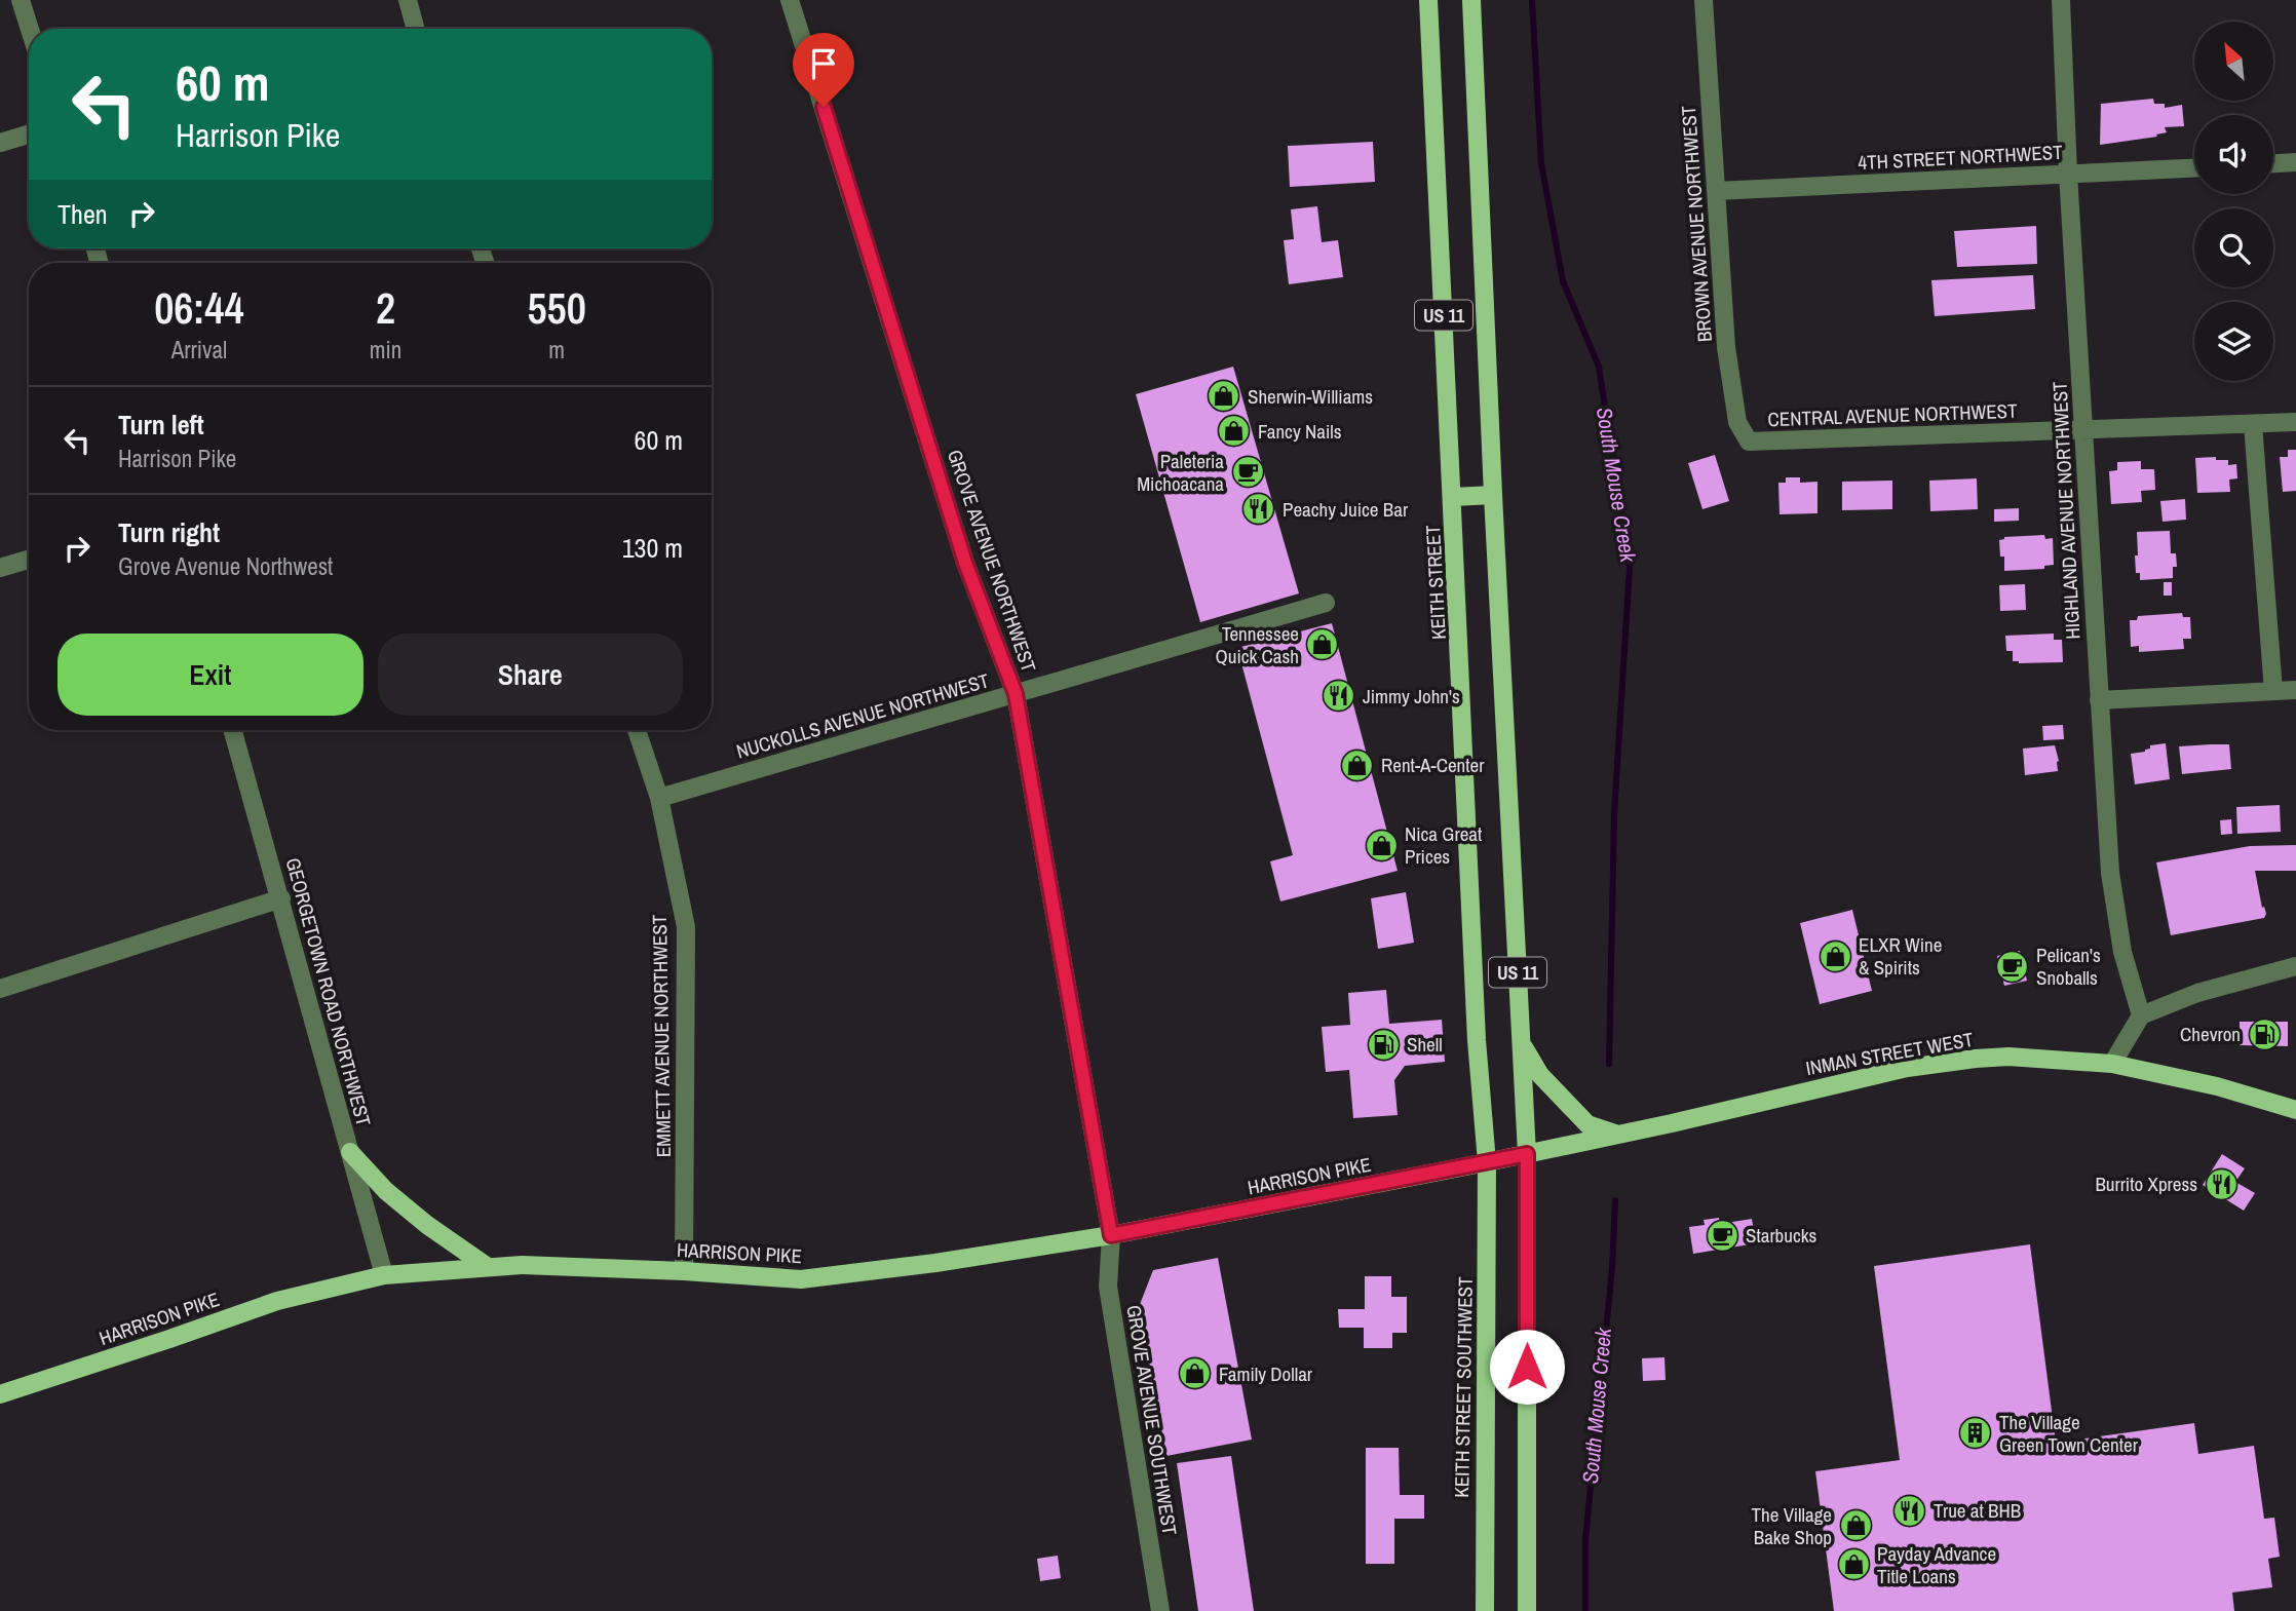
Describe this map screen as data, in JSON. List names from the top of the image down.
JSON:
{
  "streets": {
    "main road": [
      "US 11",
      "KEITH STREET",
      "INMAN STREET WEST",
      "HARRISON PIKE",
      "KEITH STREET SOUTHWEST"
    ],
    "street": [
      "4TH STREET NORTHWEST",
      "BROWN AVENUE NORTHWEST",
      "CENTRAL AVENUE NORTHWEST",
      "HIGHLAND AVENUE NORTHWEST",
      "GROVE AVENUE NORTHWEST",
      "NUCKOLLS AVENUE NORTHWEST",
      "GEORGETOWN ROAD NORTHWEST",
      "EMMETT AVENUE NORTHWEST",
      "GROVE AVENUE SOUTHWEST"
    ]
  },
  "crossings": [
    ["4TH STREET NORTHWEST", "BROWN AVENUE NORTHWEST"],
    ["4TH STREET NORTHWEST", "HIGHLAND AVENUE NORTHWEST"],
    ["BROWN AVENUE NORTHWEST", "CENTRAL AVENUE NORTHWEST"],
    ["US 11", "INMAN STREET WEST"],
    ["US 11", "HARRISON PIKE"],
    ["CENTRAL AVENUE NORTHWEST", "HIGHLAND AVENUE NORTHWEST"],
    ["GROVE AVENUE NORTHWEST", "NUCKOLLS AVENUE NORTHWEST"],
    ["GROVE AVENUE NORTHWEST", "HARRISON PIKE"],
    ["GROVE AVENUE NORTHWEST", "GROVE AVENUE SOUTHWEST"],
    ["KEITH STREET", "HARRISON PIKE"],
    ["KEITH STREET", "KEITH STREET SOUTHWEST"],
    ["NUCKOLLS AVENUE NORTHWEST", "EMMETT AVENUE NORTHWEST"],
    ["GEORGETOWN ROAD NORTHWEST", "HARRISON PIKE"],
    ["EMMETT AVENUE NORTHWEST", "HARRISON PIKE"],
    ["INMAN STREET WEST", "HARRISON PIKE"],
    ["HARRISON PIKE", "KEITH STREET SOUTHWEST"],
    ["HARRISON PIKE", "GROVE AVENUE SOUTHWEST"]
  ],
  "water": ["South Mouse Creek"],
  "places": {
    "shop": [
      "Sherwin-Williams",
      "Fancy Nails",
      "Tennessee Quick Cash",
      "Rent-A-Center",
      "Nica Great Prices",
      "ELXR Wine & Spirits",
      "Family Dollar",
      "The Village Bake Shop",
      "Payday Advance Title Loans"
    ],
    "cafe": ["Paleteria Michoacana", "Pelican's Snoballs", "Starbucks"],
    "restaurant": [
      "Peachy Juice Bar",
      "Jimmy John's",
      "Burrito Xpress",
      "True at BHB"
    ],
    "fuel station": ["Chevron", "Shell"],
    "building": ["The Village Green Town Center"]
  },
  "north": "top left",
  "page": {
    "turn": ["60 m", "Harrison Pike"],
    "then": "Then",
    "eta": [
      "06:44",
      "Arrival",
      "2",
      "min",
      "550",
      "m"
    ],
    "list": [
      {
        "name": "Turn left",
        "note": "Harrison Pike",
        "value": "60 m"
      },
      {
        "name": "Turn right",
        "note": "Grove Avenue Northwest",
        "value": "130 m"
      }
    ],
    "buttons": ["Exit", "Share"]
  }
}
